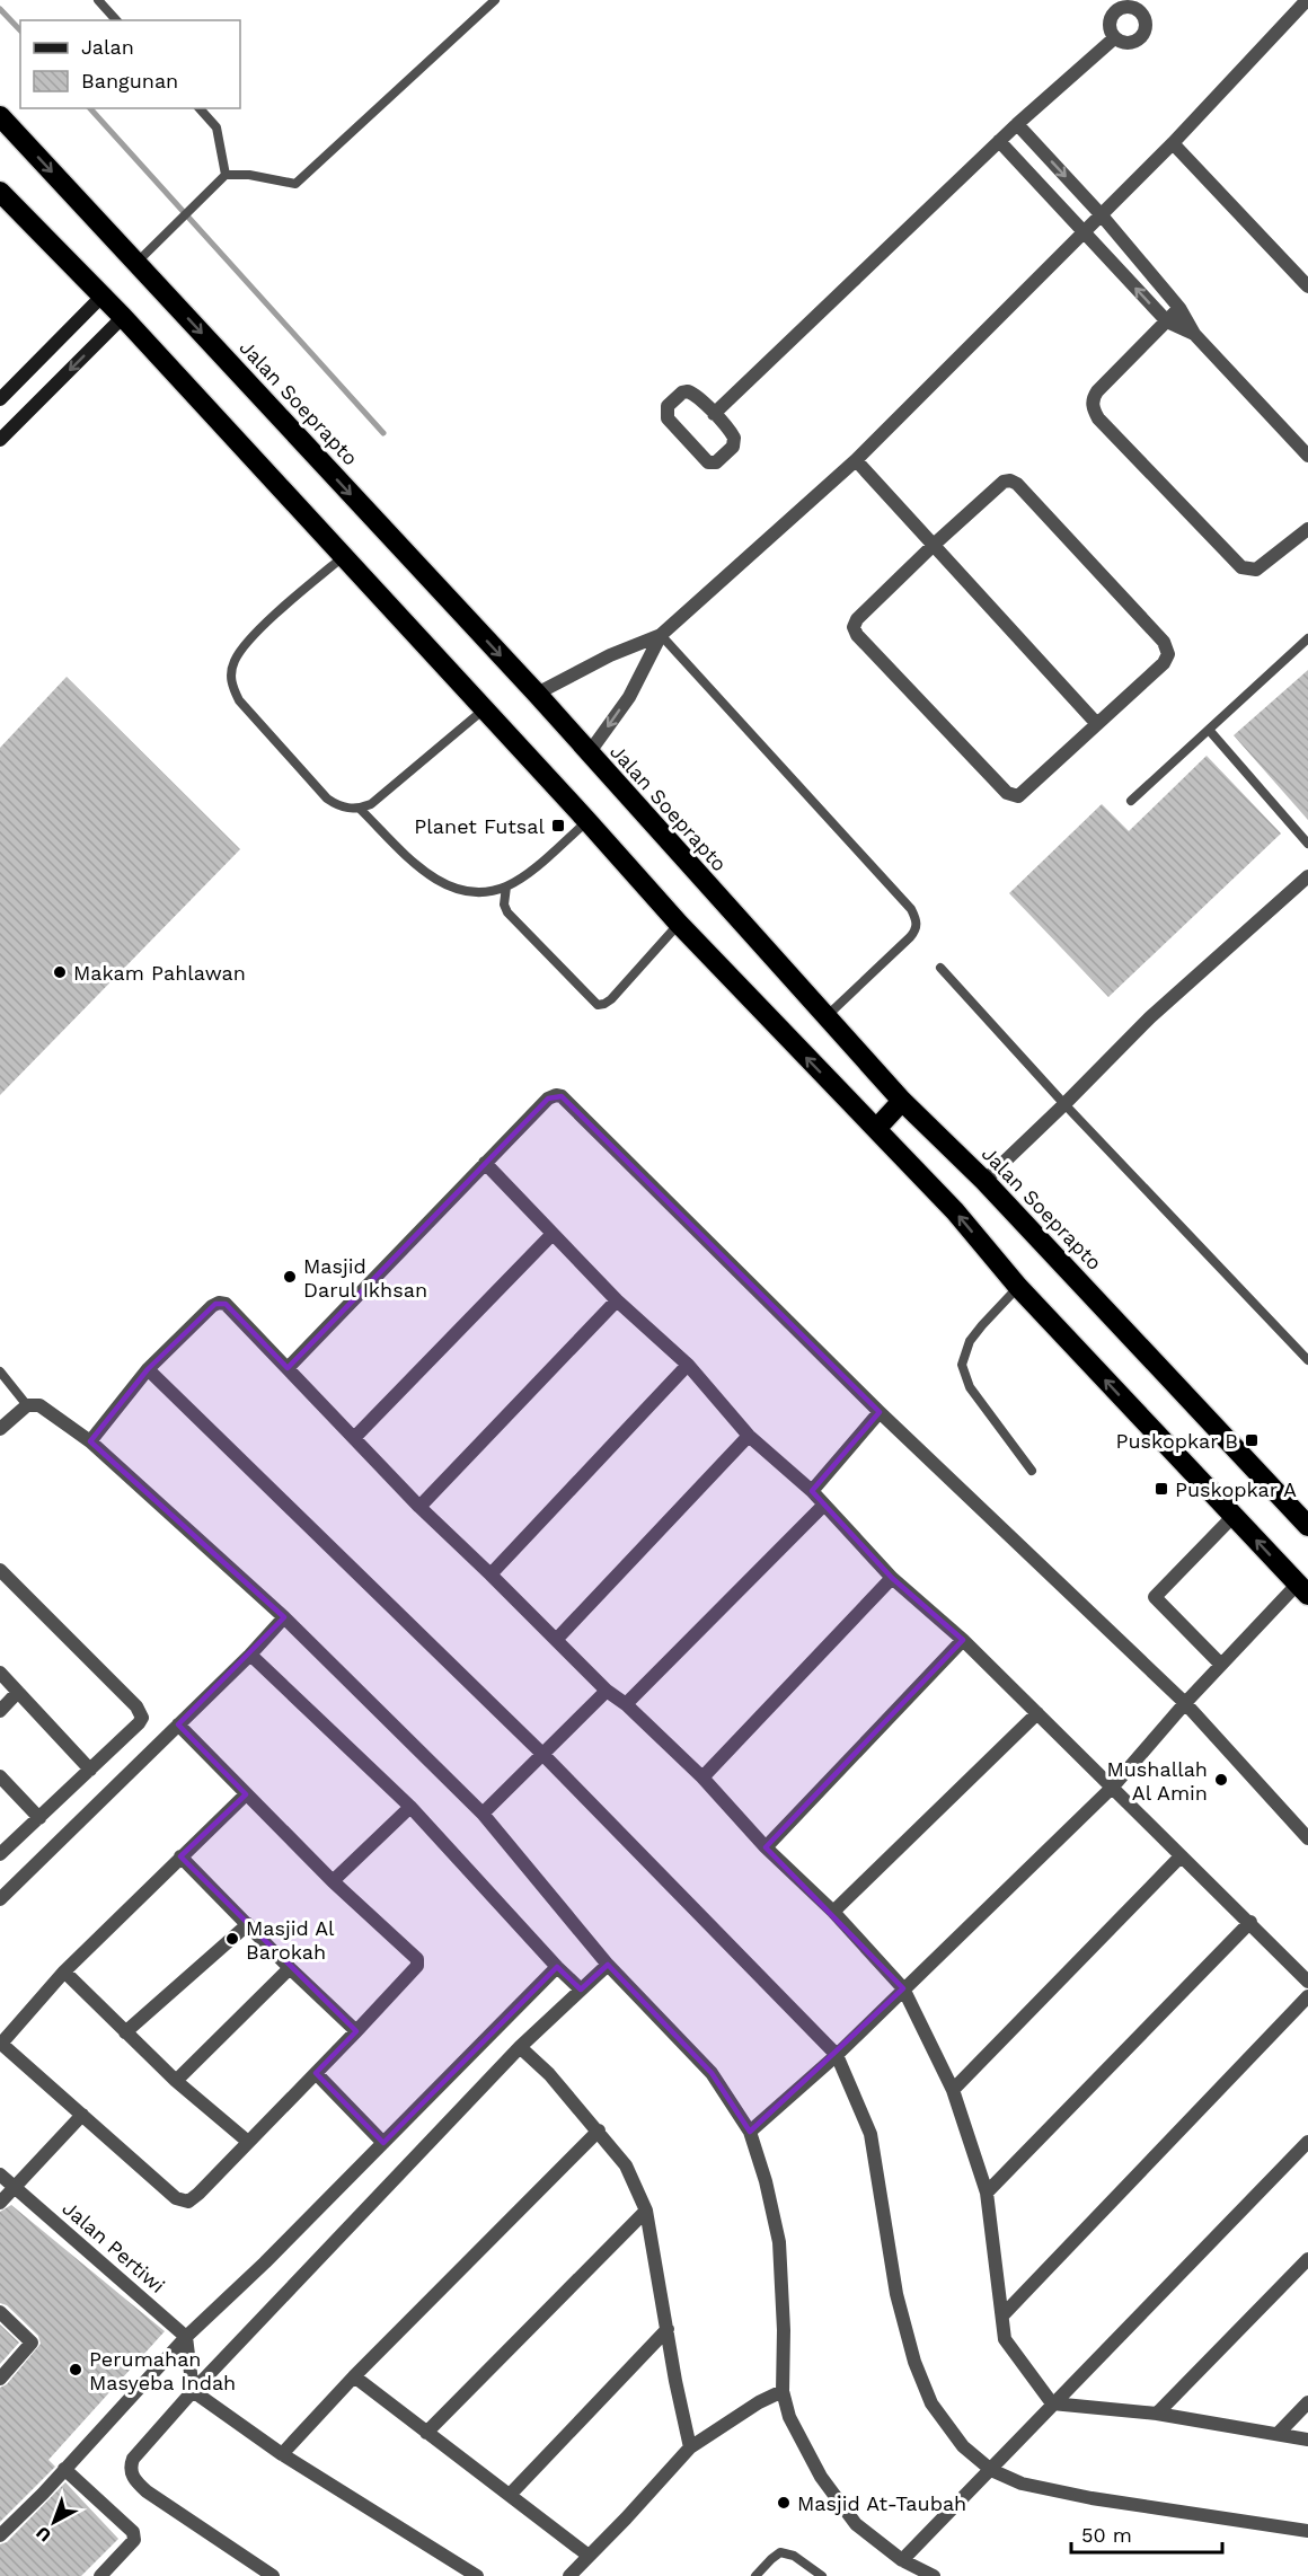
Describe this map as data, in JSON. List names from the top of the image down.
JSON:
{
  "streets": {
    "highway": ["Jalan Soeprapto"],
    "street": ["Jalan Pertiwi"]
  },
  "places": {
    "transit": ["Planet Futsal", "Puskopkar B", "Puskopkar A"],
    "other": [
      "Makam Pahlawan",
      "Masjid Darul Ikhsan",
      "Mushallah Al Amin",
      "Masjid Al Barokah",
      "Perumahan Masyeba Indah",
      "Masjid At-Taubah"
    ]
  },
  "legend": ["Jalan", "Bangunan"],
  "scale_bar": "50 m",
  "north": "bottom left"
}
